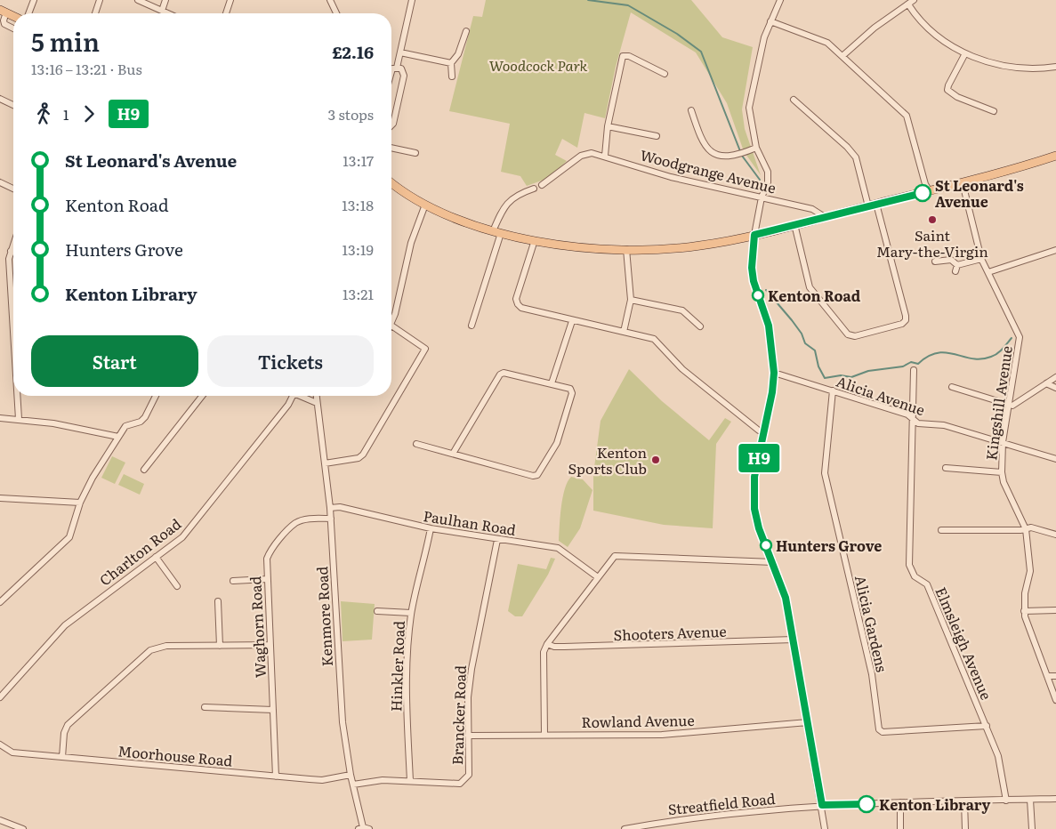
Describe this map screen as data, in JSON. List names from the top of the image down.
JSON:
{
  "streets": {
    "street": [
      "Woodgrange Avenue",
      "Alicia Avenue",
      "Kingshill Avenue",
      "Paulhan Road",
      "Charlton Road",
      "Kenmore Road",
      "Alicia Gardens",
      "Waghorn Road",
      "Shooters Avenue",
      "Elmsleigh Avenue",
      "Hinkler Road",
      "Brancker Road",
      "Rowland Avenue",
      "Moorhouse Road",
      "Streatfield Road"
    ]
  },
  "crossings": [
    ["Alicia Avenue", "Kingshill Avenue"],
    ["Alicia Avenue", "Alicia Gardens"],
    ["Alicia Avenue", "Elmsleigh Avenue"],
    ["Paulhan Road", "Kenmore Road"],
    ["Paulhan Road", "Hinkler Road"],
    ["Paulhan Road", "Brancker Road"],
    ["Kenmore Road", "Waghorn Road"],
    ["Kenmore Road", "Brancker Road"],
    ["Kenmore Road", "Moorhouse Road"],
    ["Alicia Gardens", "Elmsleigh Avenue"],
    ["Waghorn Road", "Moorhouse Road"],
    ["Elmsleigh Avenue", "Streatfield Road"],
    ["Hinkler Road", "Brancker Road"],
    ["Brancker Road", "Rowland Avenue"]
  ],
  "parks": ["Woodcock Park"],
  "places": [
    "St Leonard's Avenue",
    "Saint Mary-the-Virgin",
    "Kenton Road",
    "Kenton Sports Club",
    "Hunters Grove",
    "Kenton Library"
  ],
  "lines": ["bus line H9"],
  "page": {
    "on_map": "H9",
    "heading": ["5 min", "13:16 – 13:21 · Bus", "£2.16"],
    "legs": ["1", "H9", "3 stops"],
    "list": [
      {
        "name": "St Leonard's Avenue",
        "value": "13:17"
      },
      {
        "name": "Kenton Road",
        "value": "13:18"
      },
      {
        "name": "Hunters Grove",
        "value": "13:19"
      },
      {
        "name": "Kenton Library",
        "value": "13:21"
      }
    ],
    "buttons": ["Start", "Tickets"]
  }
}
